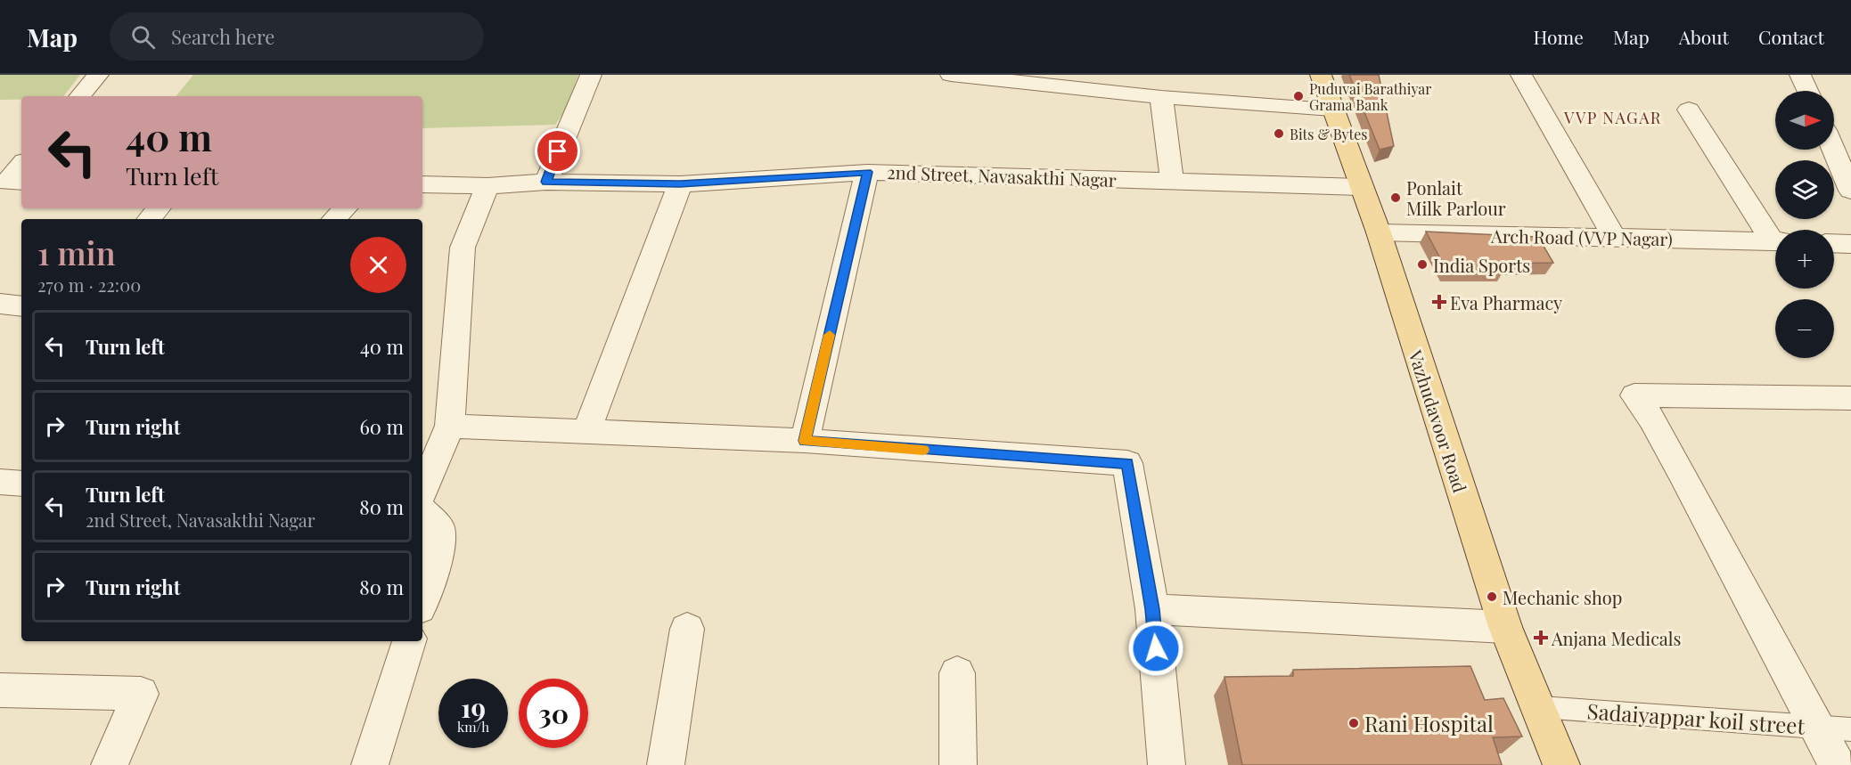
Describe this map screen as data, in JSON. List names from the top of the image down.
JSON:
{
  "streets": {
    "main road": ["Vazhudavoor Road"],
    "street": ["2nd Street, Navasakthi Nagar", "Arch Road (VVP Nagar)"],
    "lane": ["Sadaiyappar koil street"]
  },
  "crossings": [
    ["2nd Street, Navasakthi Nagar", "Vazhudavoor Road"],
    ["Arch Road (VVP Nagar)", "Vazhudavoor Road"],
    ["Vazhudavoor Road", "Sadaiyappar koil street"]
  ],
  "districts": ["VVP NAGAR"],
  "places": {
    "other": [
      "Puduvai Barathiyar Grama Bank",
      "Bits & Bytes",
      "Ponlait Milk Parlour",
      "India Sports",
      "Mechanic shop",
      "Rani Hospital"
    ],
    "health": ["Eva Pharmacy", "Anjana Medicals"]
  },
  "north": "right",
  "page": {
    "header": "Map",
    "search": "Search here",
    "nav": [
      "Home",
      "Map",
      "About",
      "Contact"
    ],
    "map_buttons": ["+", "−"],
    "turn": ["40 m", "Turn left"],
    "heading": ["1 min", "270 m · 22:00"],
    "list": [
      {
        "name": "Turn left",
        "value": "40 m"
      },
      {
        "name": "Turn right",
        "value": "60 m"
      },
      {
        "name": "Turn left",
        "note": "2nd Street, Navasakthi Nagar",
        "value": "80 m"
      },
      {
        "name": "Turn right",
        "value": "80 m"
      }
    ],
    "speed": "19 km/h",
    "limit": "30"
  }
}
